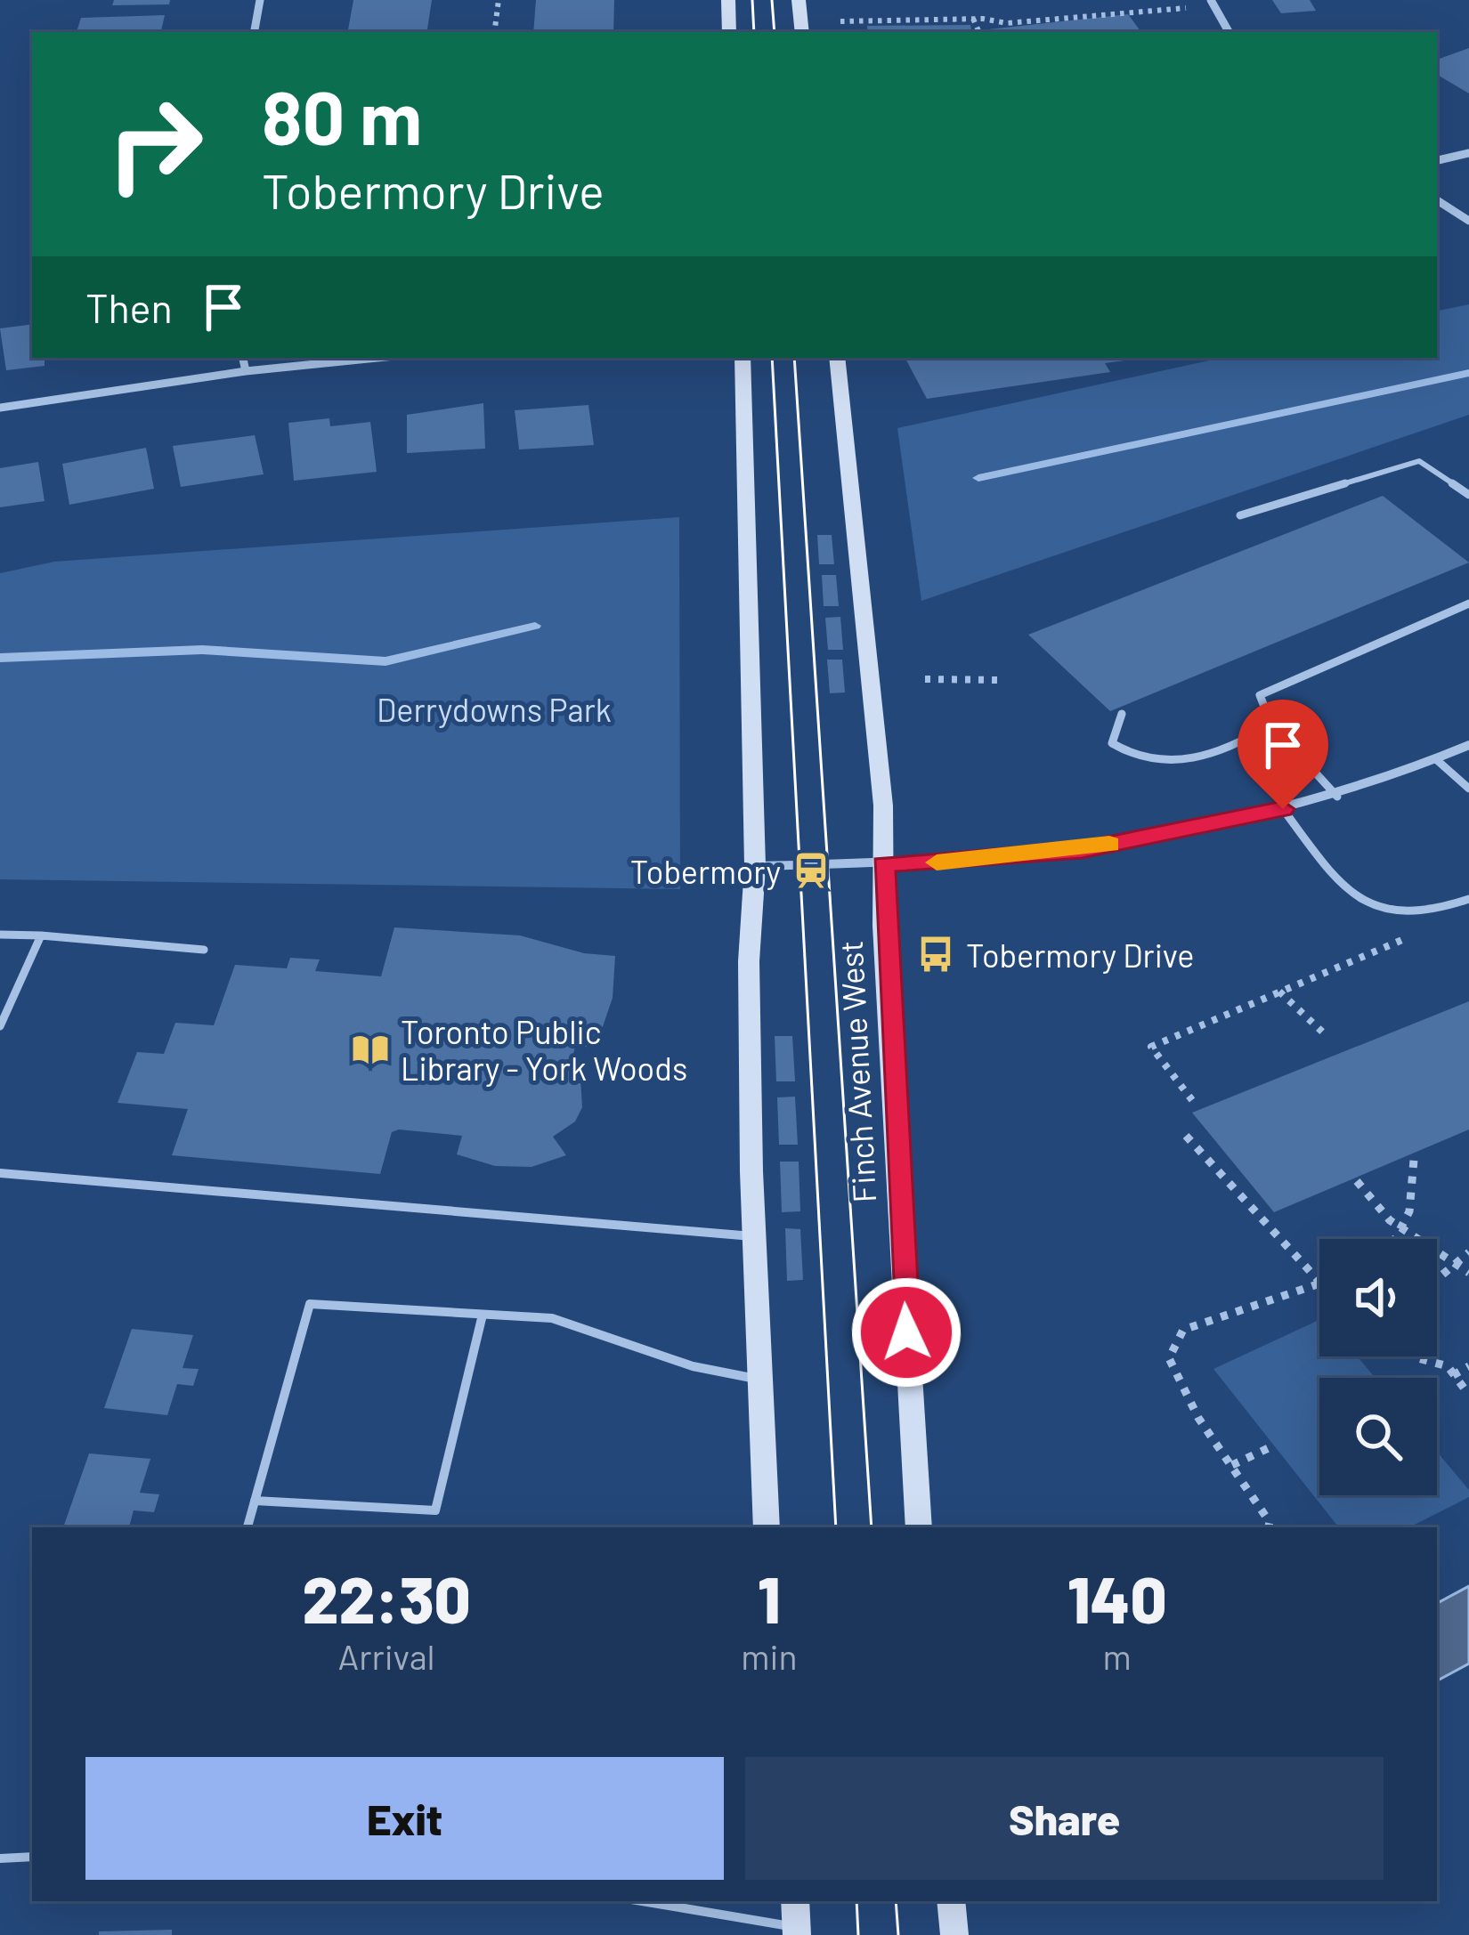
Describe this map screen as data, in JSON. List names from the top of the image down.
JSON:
{
  "streets": {
    "main road": ["Finch Avenue West"]
  },
  "parks": ["Derrydowns Park"],
  "places": {
    "station": ["Tobermory"],
    "bus stop": ["Tobermory Drive"],
    "library": ["Toronto Public Library - York Woods"]
  },
  "page": {
    "turn": ["80 m", "Tobermory Drive"],
    "then": "Then",
    "eta": [
      "22:30",
      "Arrival",
      "1",
      "min",
      "140",
      "m"
    ],
    "buttons": ["Exit", "Share"]
  }
}
